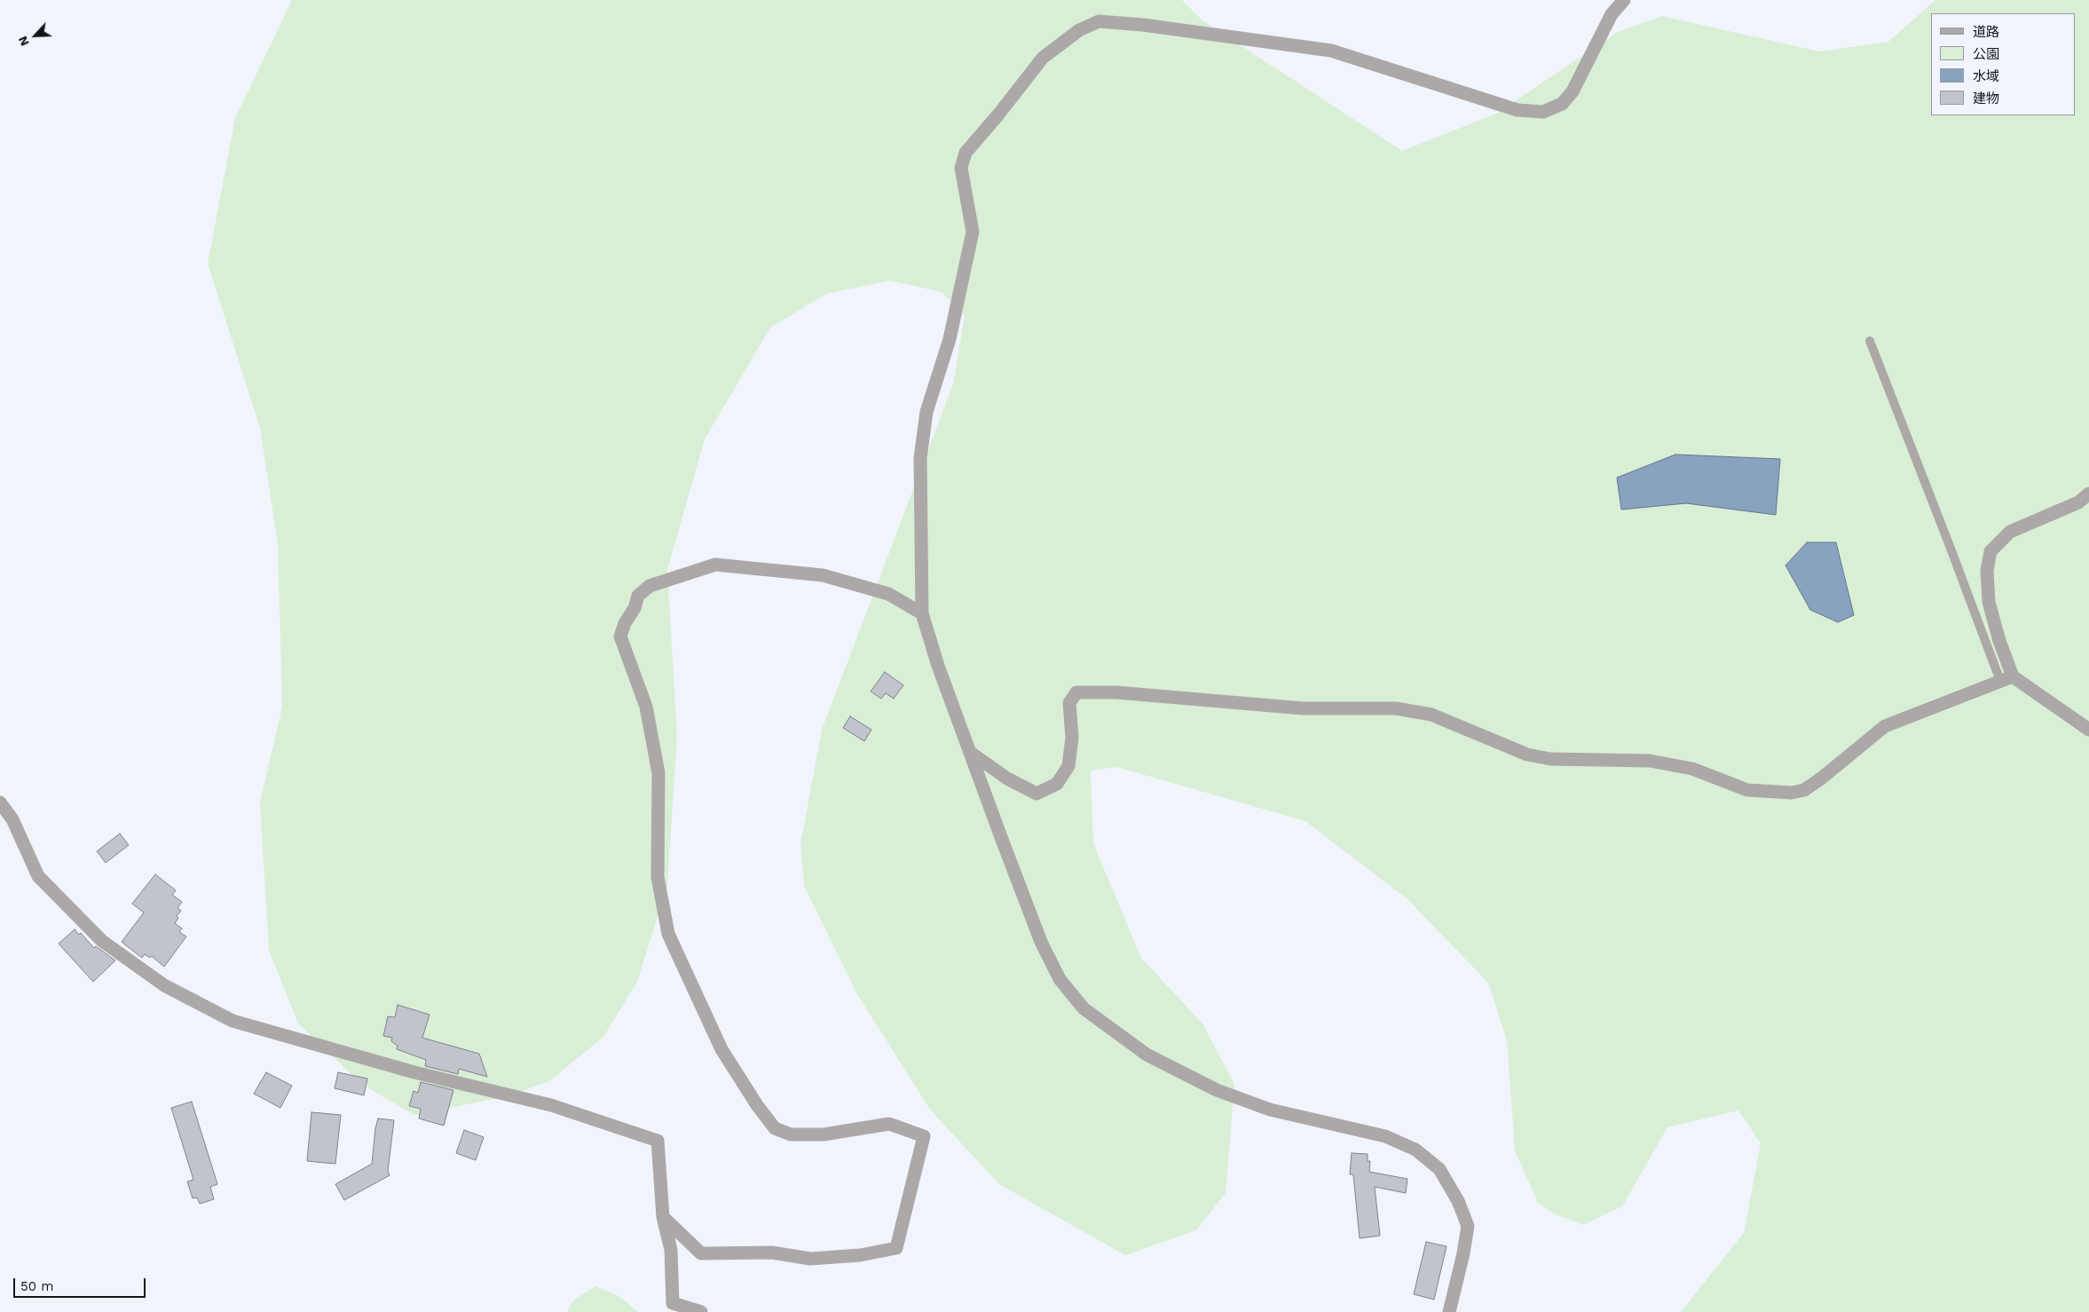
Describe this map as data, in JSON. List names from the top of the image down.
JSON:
{
  "legend": [
    "道路",
    "公園",
    "水域",
    "建物"
  ],
  "scale_bar": "50 m",
  "north": "bottom left"
}
